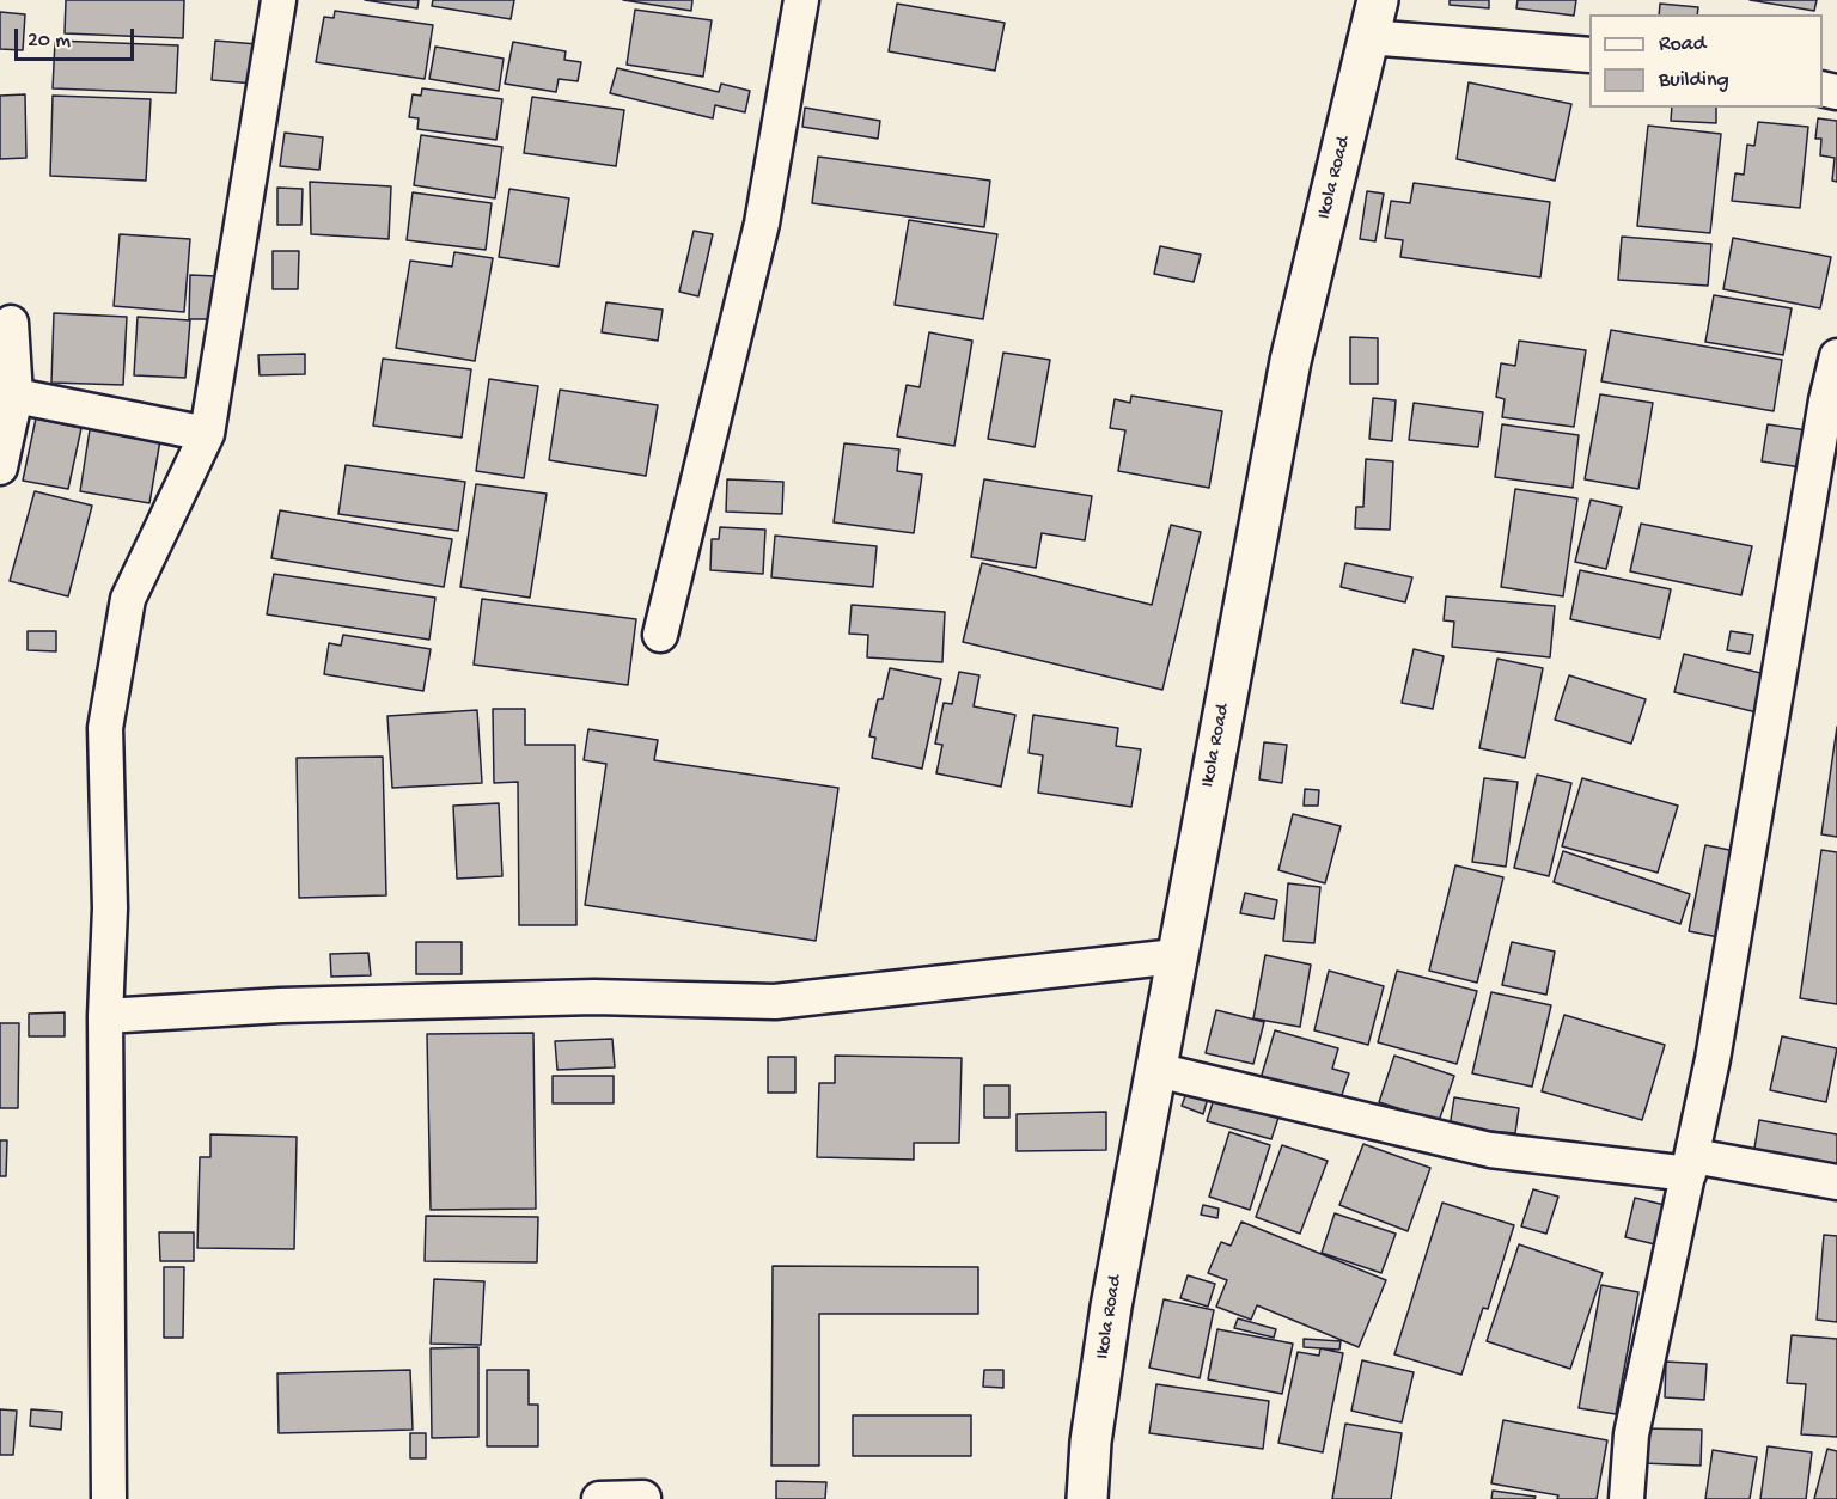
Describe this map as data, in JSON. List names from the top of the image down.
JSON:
{
  "streets": {
    "street": ["Ikola Road"]
  },
  "legend": ["Road", "Building"],
  "scale_bar": "20 m"
}
